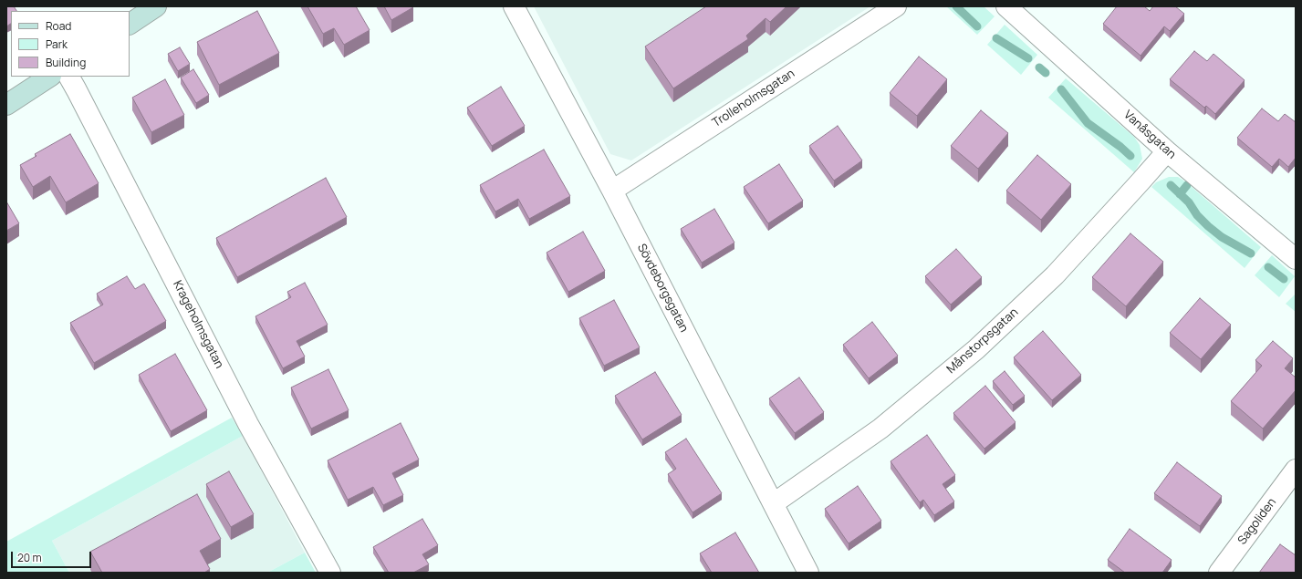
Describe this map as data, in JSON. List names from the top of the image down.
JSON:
{
  "streets": {
    "street": [
      "Trolleholmsgatan",
      "Vanåsgatan",
      "Sövdeborgsgatan",
      "Krageholmsgatan",
      "Månstorpsgatan",
      "Sagoliden"
    ]
  },
  "crossings": [
    ["Trolleholmsgatan", "Sövdeborgsgatan"],
    ["Vanåsgatan", "Månstorpsgatan"],
    ["Sövdeborgsgatan", "Månstorpsgatan"]
  ],
  "legend": ["Road", "Park", "Building"],
  "scale_bar": "20 m"
}
